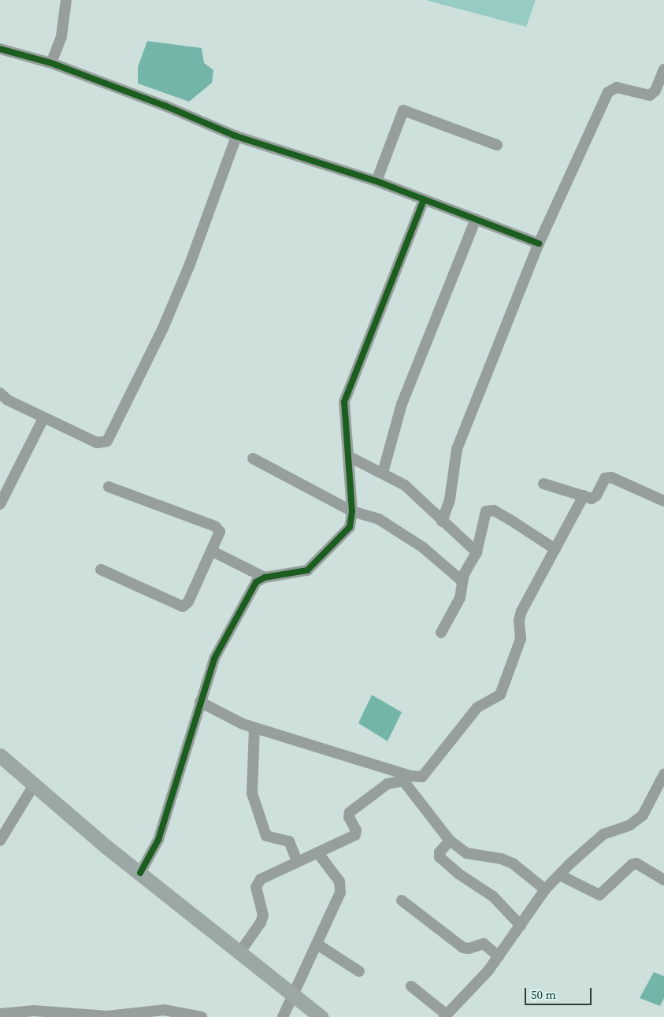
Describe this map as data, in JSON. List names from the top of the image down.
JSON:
{
  "scale_bar": "50 m"
}
